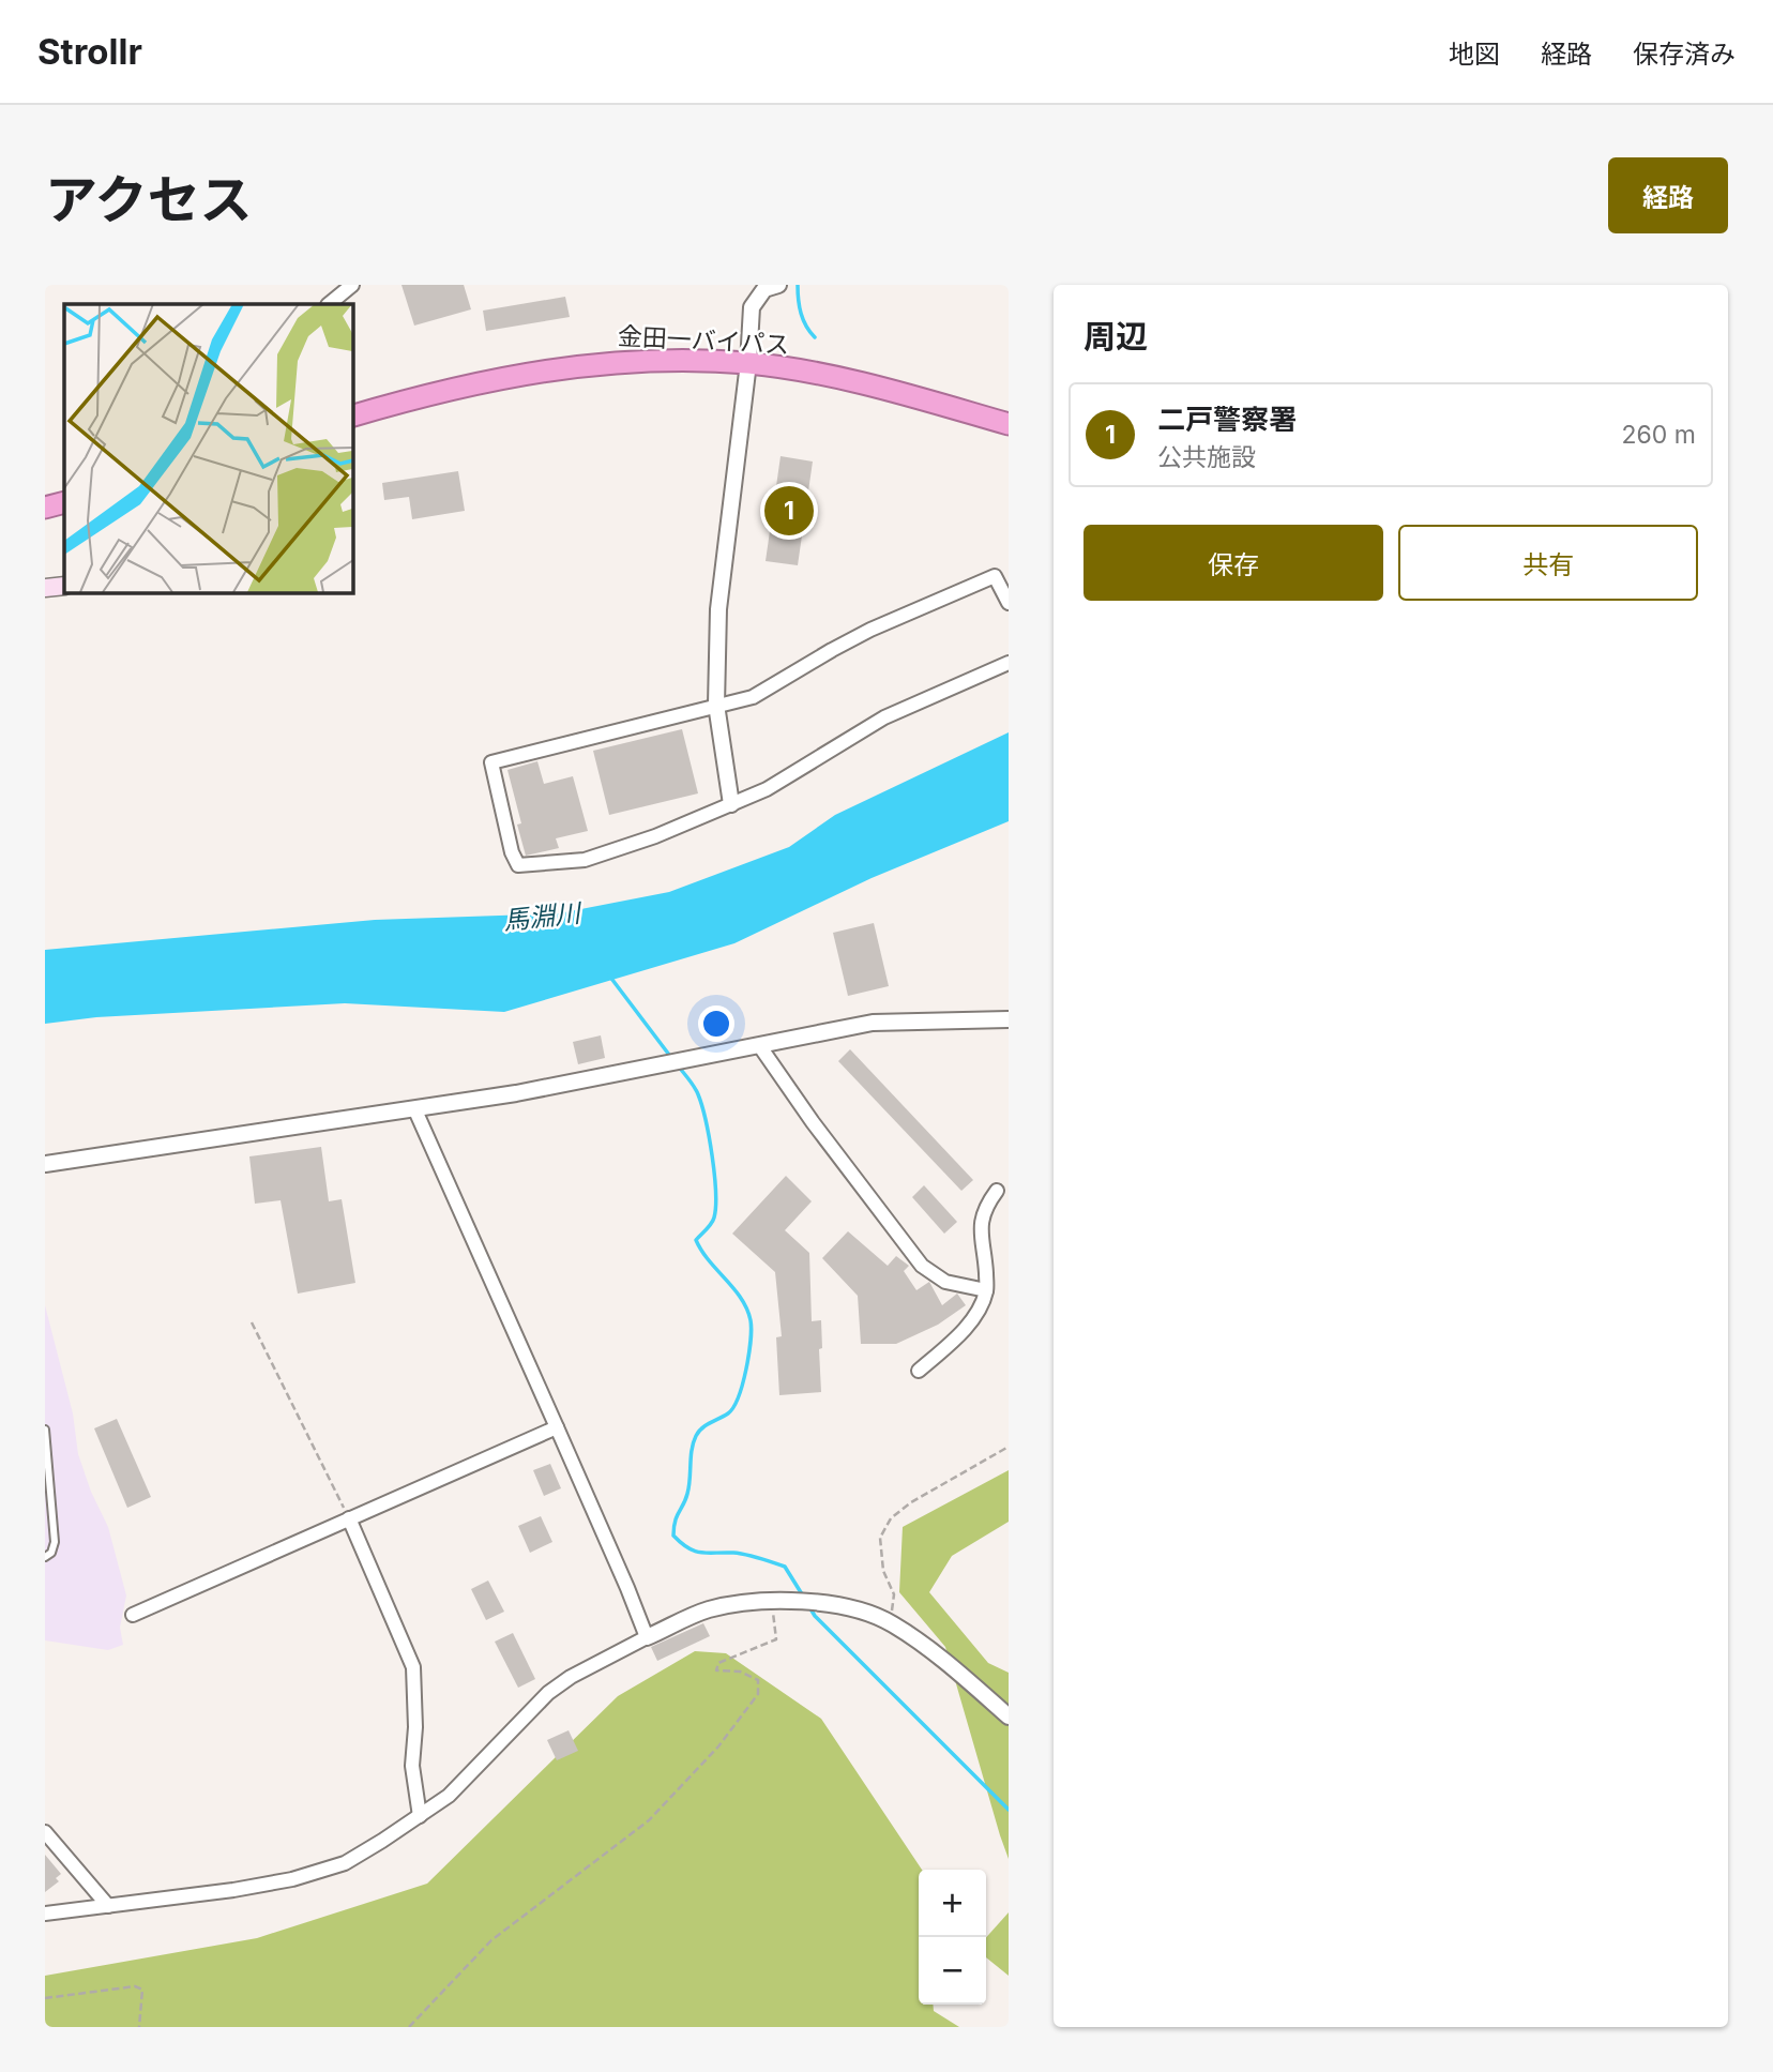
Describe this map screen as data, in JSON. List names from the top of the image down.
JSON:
{
  "streets": {
    "highway": ["金田一バイパス"]
  },
  "water": ["馬淵川"],
  "page": {
    "header": "Strollr",
    "nav": ["地図", "経路", "保存済み"],
    "title": "アクセス",
    "buttons": [
      "経路",
      ["保存", "共有"]
    ],
    "heading": "周辺",
    "list": [
      {
        "mark": "1",
        "name": "二戸警察署",
        "note": "公共施設",
        "value": "260 m"
      }
    ],
    "pins": "1",
    "map_buttons": ["+", "−"]
  }
}
